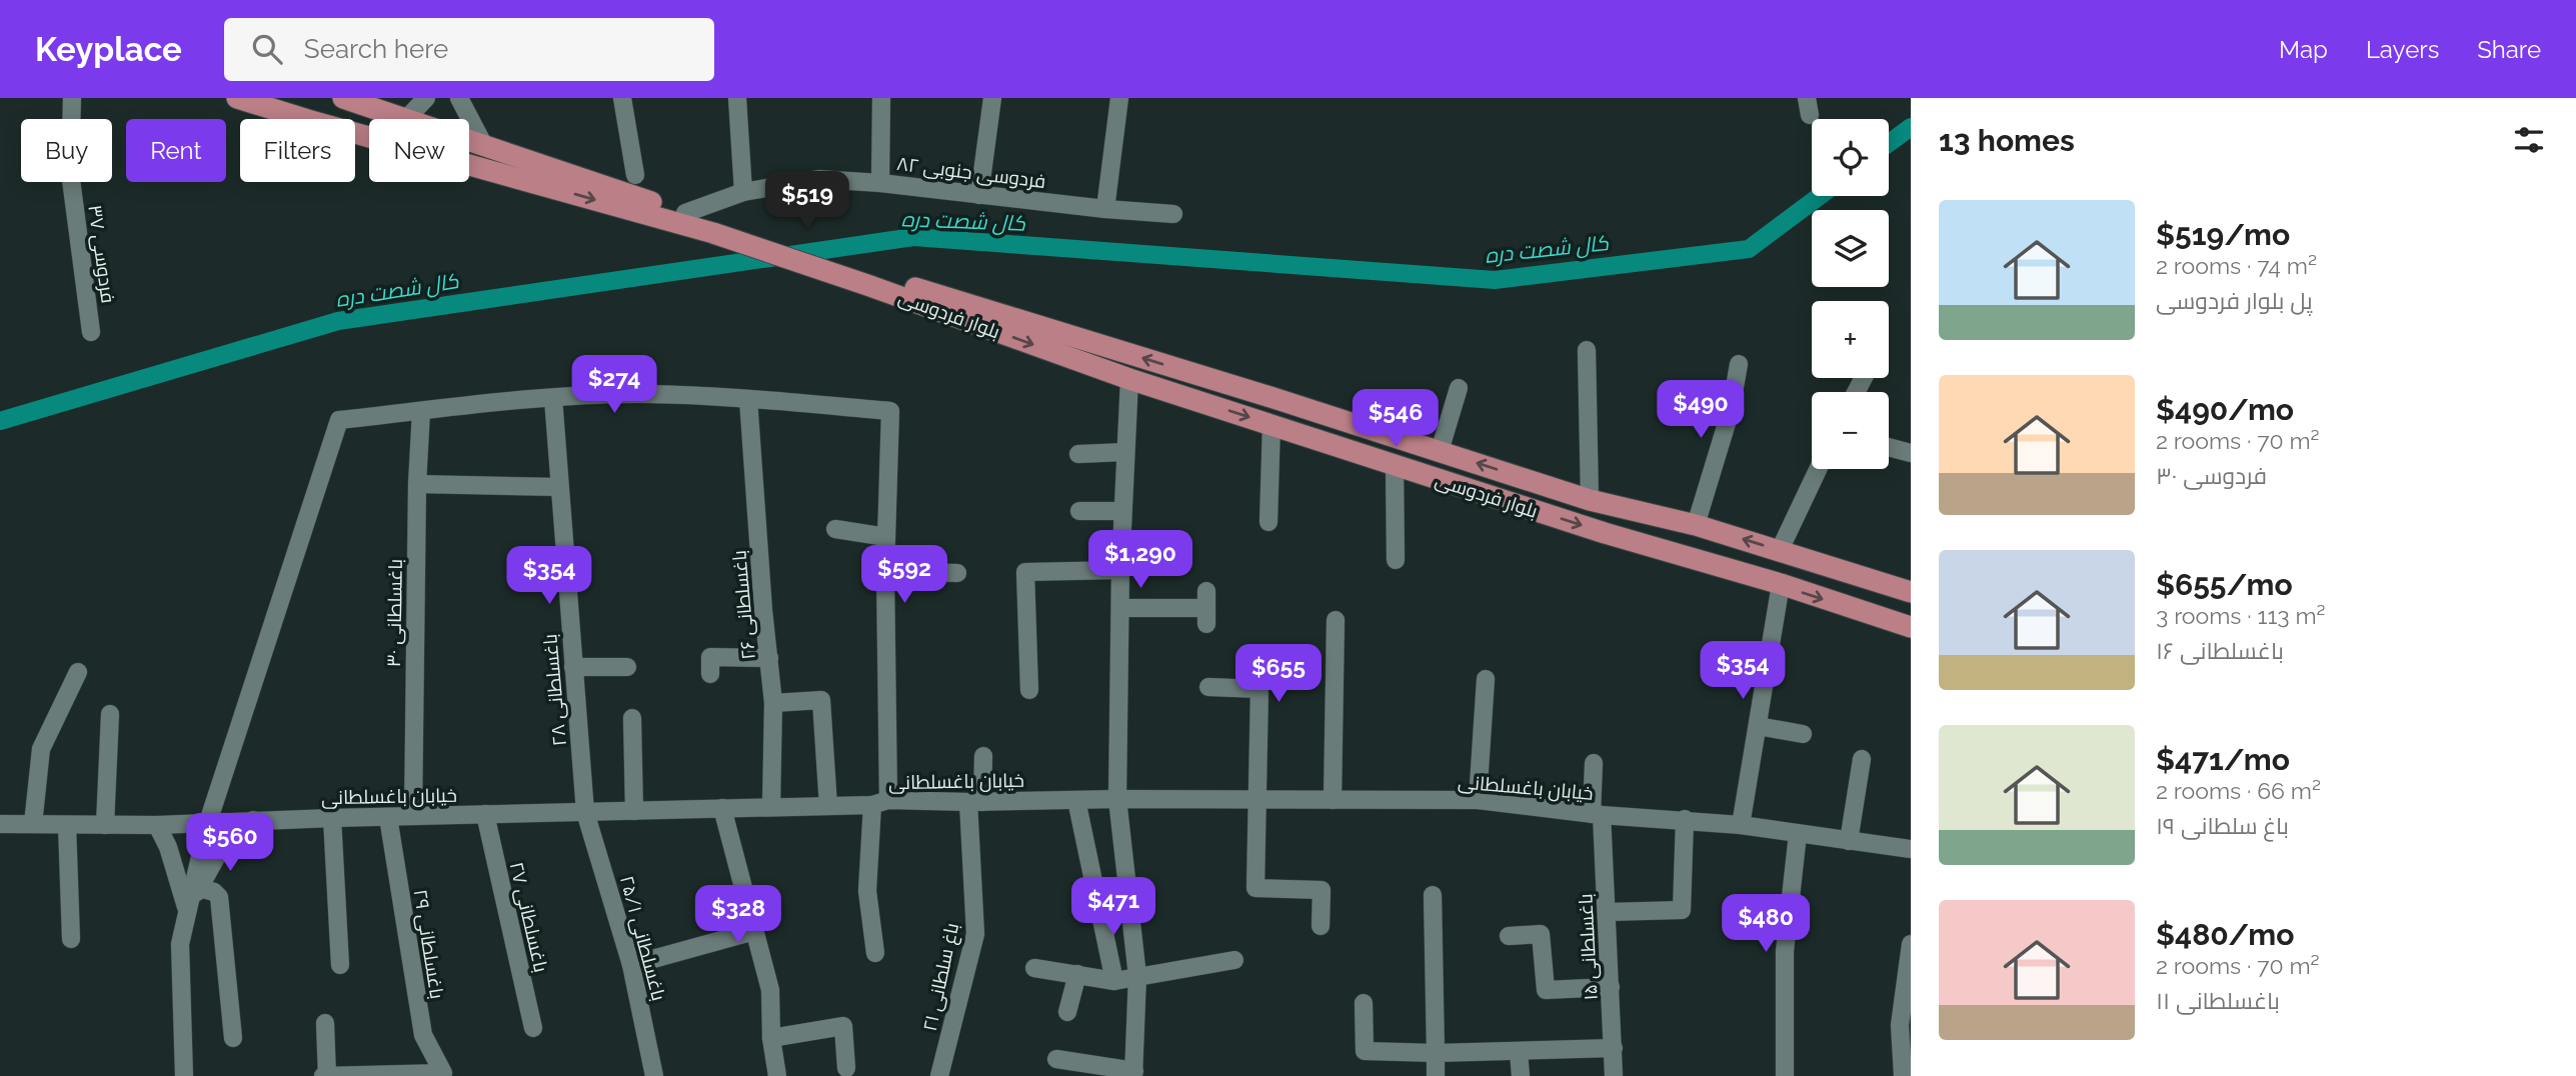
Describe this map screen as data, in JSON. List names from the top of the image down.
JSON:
{
  "streets": {
    "main road": ["بلوار فردوسی"],
    "street": [
      "فردوسی جنوبی ۸۲",
      "فردوسی ۳۷",
      "باغسلطانی ۲۶",
      "باغسلطانی ۳۰",
      "باغسلطانی ۲۸",
      "خیابان باغسلطانی",
      "باغسلطانی ۲۷",
      "باغسلطانی ۲۵/۱",
      "باغسلطانی ۲۹",
      "باغسلطانی ۱۵",
      "باغ سلطانی ۲۱"
    ]
  },
  "crossings": [
    ["باغسلطانی ۲۶", "خیابان باغسلطانی"],
    ["باغسلطانی ۳۰", "خیابان باغسلطانی"],
    ["باغسلطانی ۲۸", "خیابان باغسلطانی"],
    ["باغسلطانی ۲۸", "باغسلطانی ۲۵/۱"],
    ["خیابان باغسلطانی", "باغسلطانی ۲۷"],
    ["خیابان باغسلطانی", "باغسلطانی ۲۵/۱"],
    ["خیابان باغسلطانی", "باغسلطانی ۲۹"],
    ["خیابان باغسلطانی", "باغسلطانی ۱۵"],
    ["خیابان باغسلطانی", "باغ سلطانی ۲۱"]
  ],
  "water": ["کال شصت دره"],
  "page": {
    "header": "Keyplace",
    "search": "Search here",
    "nav": ["Map", "Layers", "Share"],
    "heading": "13 homes",
    "map_buttons": ["+", "−"],
    "chip": [
      "Buy",
      "Rent",
      "Filters",
      "New"
    ],
    "price": [
      "$519",
      "$274",
      "$490",
      "$546",
      "$1,290",
      "$592",
      "$354",
      "$354",
      "$655",
      "$560",
      "$471",
      "$328",
      "$480"
    ],
    "list": [
      {
        "name": "$519/mo",
        "note": "2 rooms · 74 m² · پل بلوار فردوسی"
      },
      {
        "name": "$490/mo",
        "note": "2 rooms · 70 m² · فردوسی ۳۰"
      },
      {
        "name": "$655/mo",
        "note": "3 rooms · 113 m² · باغسلطانی ۱۶"
      },
      {
        "name": "$471/mo",
        "note": "2 rooms · 66 m² · باغ سلطانی ۱۹"
      },
      {
        "name": "$480/mo",
        "note": "2 rooms · 70 m² · باغسلطانی ۱۱"
      }
    ]
  }
}
